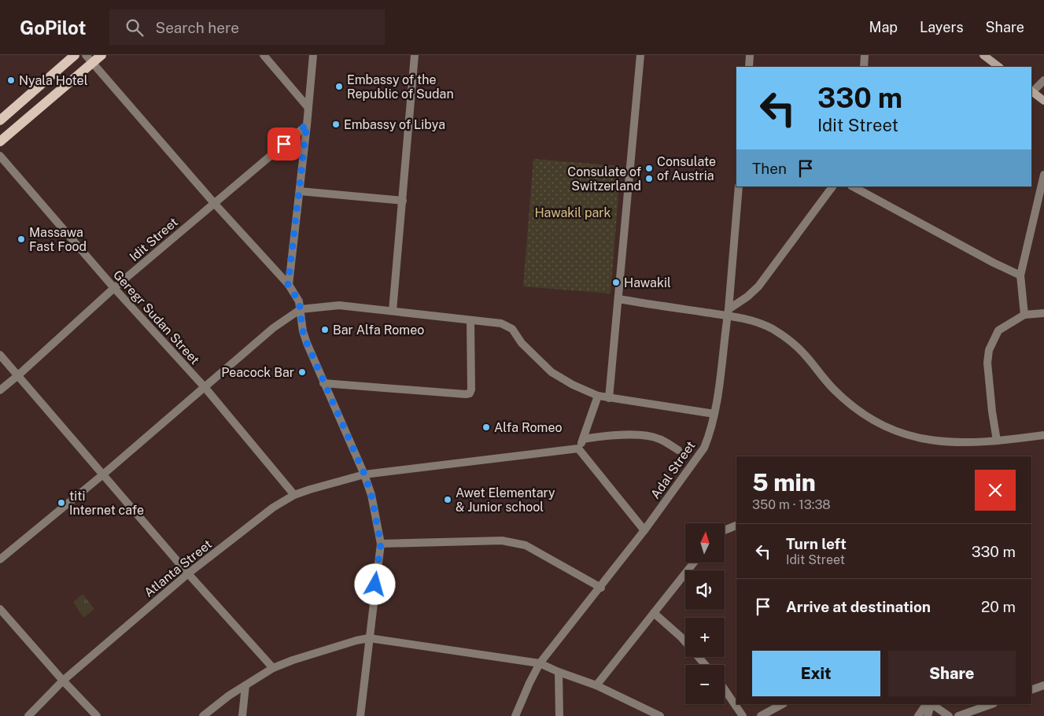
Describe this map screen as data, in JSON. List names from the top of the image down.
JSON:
{
  "streets": {
    "street": [
      "Idit Street",
      "Geregr Sudan Street",
      "Adal Street",
      "Atlanta Street"
    ]
  },
  "crossings": [
    ["Idit Street", "Geregr Sudan Street"],
    ["Geregr Sudan Street", "Atlanta Street"]
  ],
  "parks": ["Hawakil park"],
  "places": [
    "Nyala Hotel",
    "Embassy of the Republic of Sudan",
    "Embassy of Libya",
    "Consulate of Austria",
    "Consulate of Switzerland",
    "Massawa Fast Food",
    "Hawakil",
    "Bar Alfa Romeo",
    "Peacock Bar",
    "Alfa Romeo",
    "Awet Elementary & Junior school",
    "titi Internet cafe"
  ],
  "north": "top",
  "page": {
    "header": "GoPilot",
    "search": "Search here",
    "nav": ["Map", "Layers", "Share"],
    "turn": ["330 m", "Idit Street"],
    "then": "Then",
    "heading": ["5 min", "350 m · 13:38"],
    "map_buttons": ["+", "−"],
    "list": [
      {
        "name": "Turn left",
        "note": "Idit Street",
        "value": "330 m"
      },
      {
        "name": "Arrive at destination",
        "value": "20 m"
      }
    ],
    "buttons": ["Exit", "Share"]
  }
}
